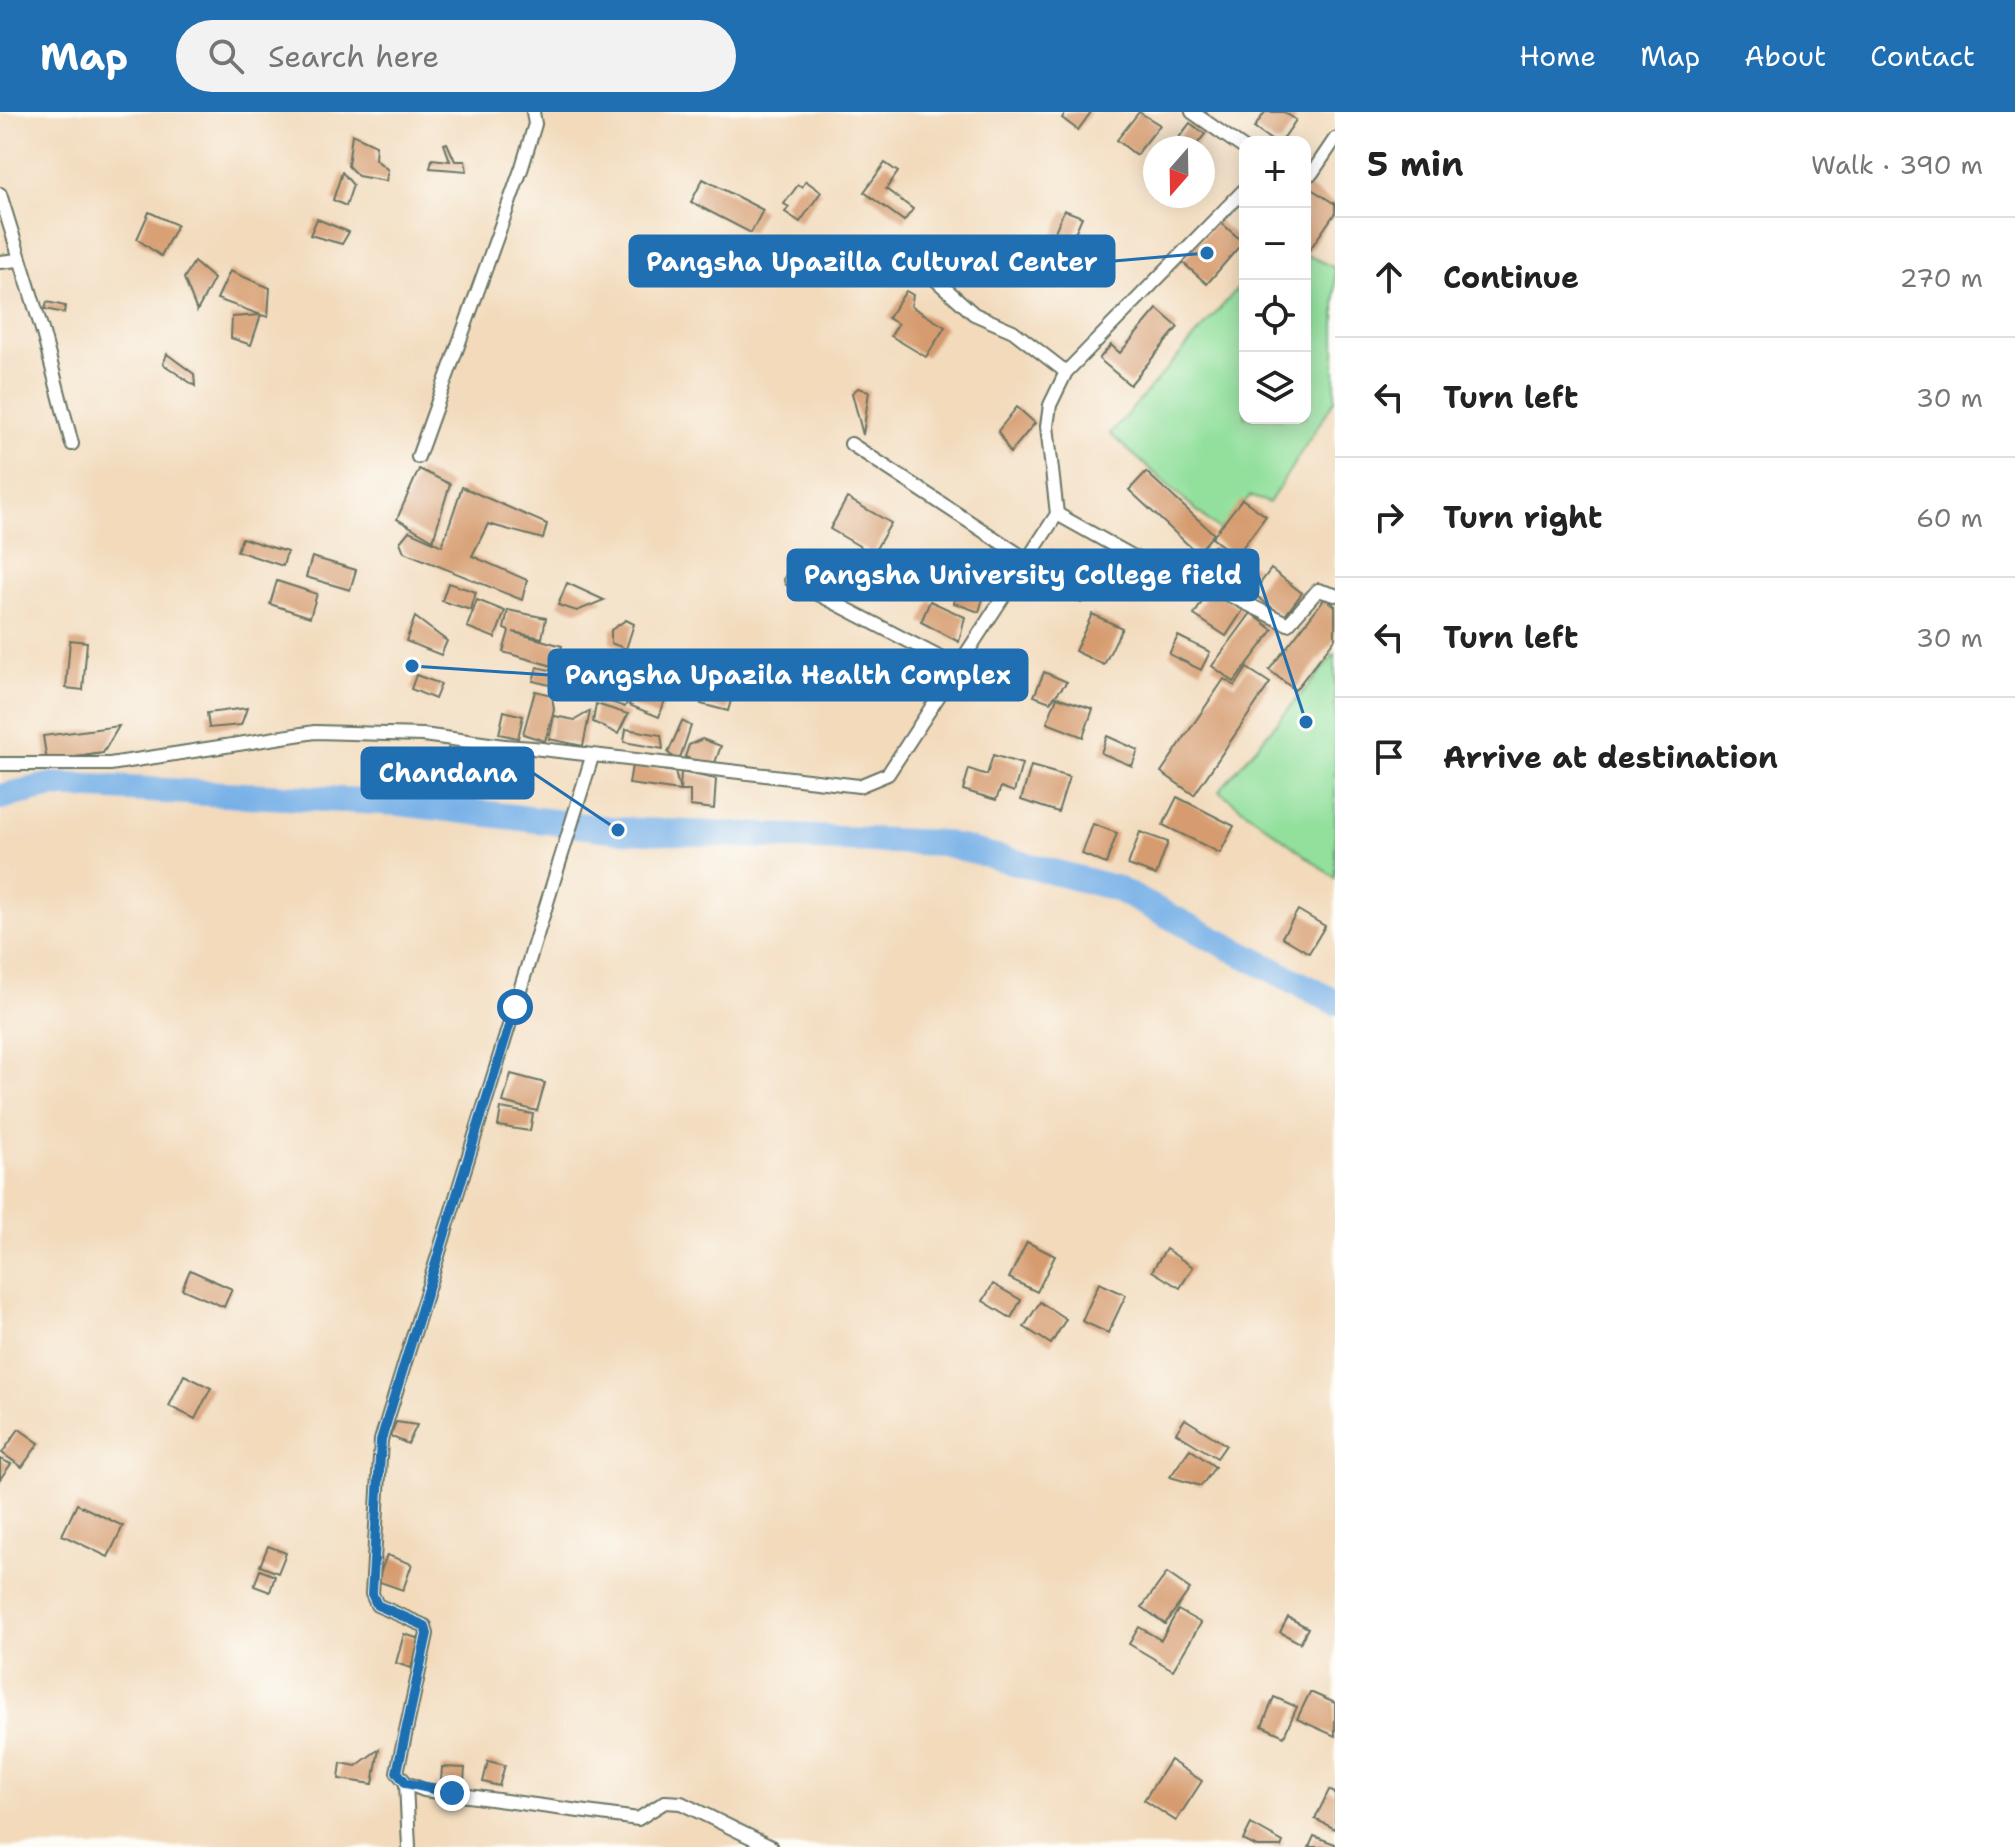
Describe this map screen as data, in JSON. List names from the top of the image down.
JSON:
{
  "places": [
    "Pangsha Upazilla Cultural Center",
    "Pangsha Upazila Health Complex",
    "Pangsha University College field",
    "Chandana"
  ],
  "north": "bottom",
  "page": {
    "header": "Map",
    "search": "Search here",
    "nav": [
      "Home",
      "Map",
      "About",
      "Contact"
    ],
    "heading": ["5 min", "Walk · 390 m"],
    "map_buttons": ["+", "−"],
    "list": [
      ["Continue", "270 m"],
      ["Turn left", "30 m"],
      ["Turn right", "60 m"],
      ["Turn left", "30 m"],
      "Arrive at destination"
    ]
  }
}
